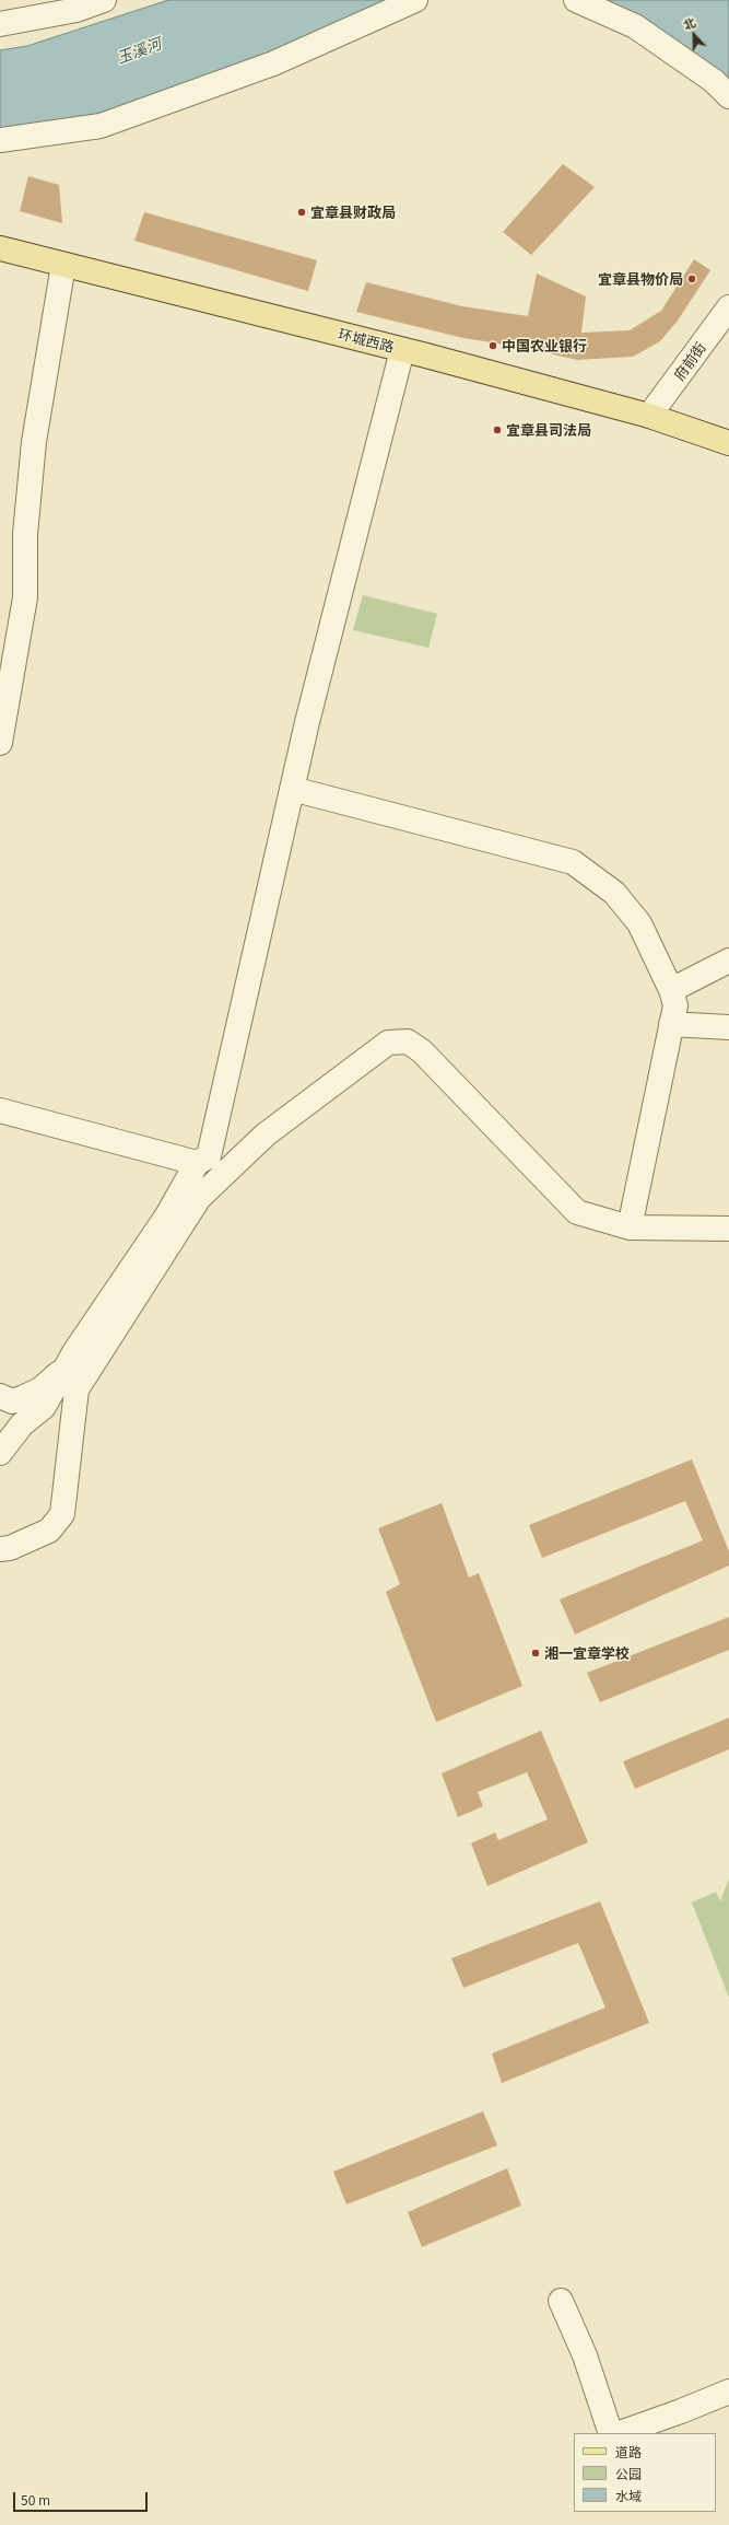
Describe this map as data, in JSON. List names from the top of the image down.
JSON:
{
  "streets": {
    "main road": ["环城西路"],
    "street": ["府前街"]
  },
  "crossings": [
    ["环城西路", "府前街"]
  ],
  "water": ["玉溪河"],
  "places": [
    "宜章县财政局",
    "宜章县物价局",
    "中国农业银行",
    "宜章县司法局",
    "湘一宜章学校"
  ],
  "legend": ["道路", "公园", "水域"],
  "scale_bar": "50 m",
  "north": "top"
}
